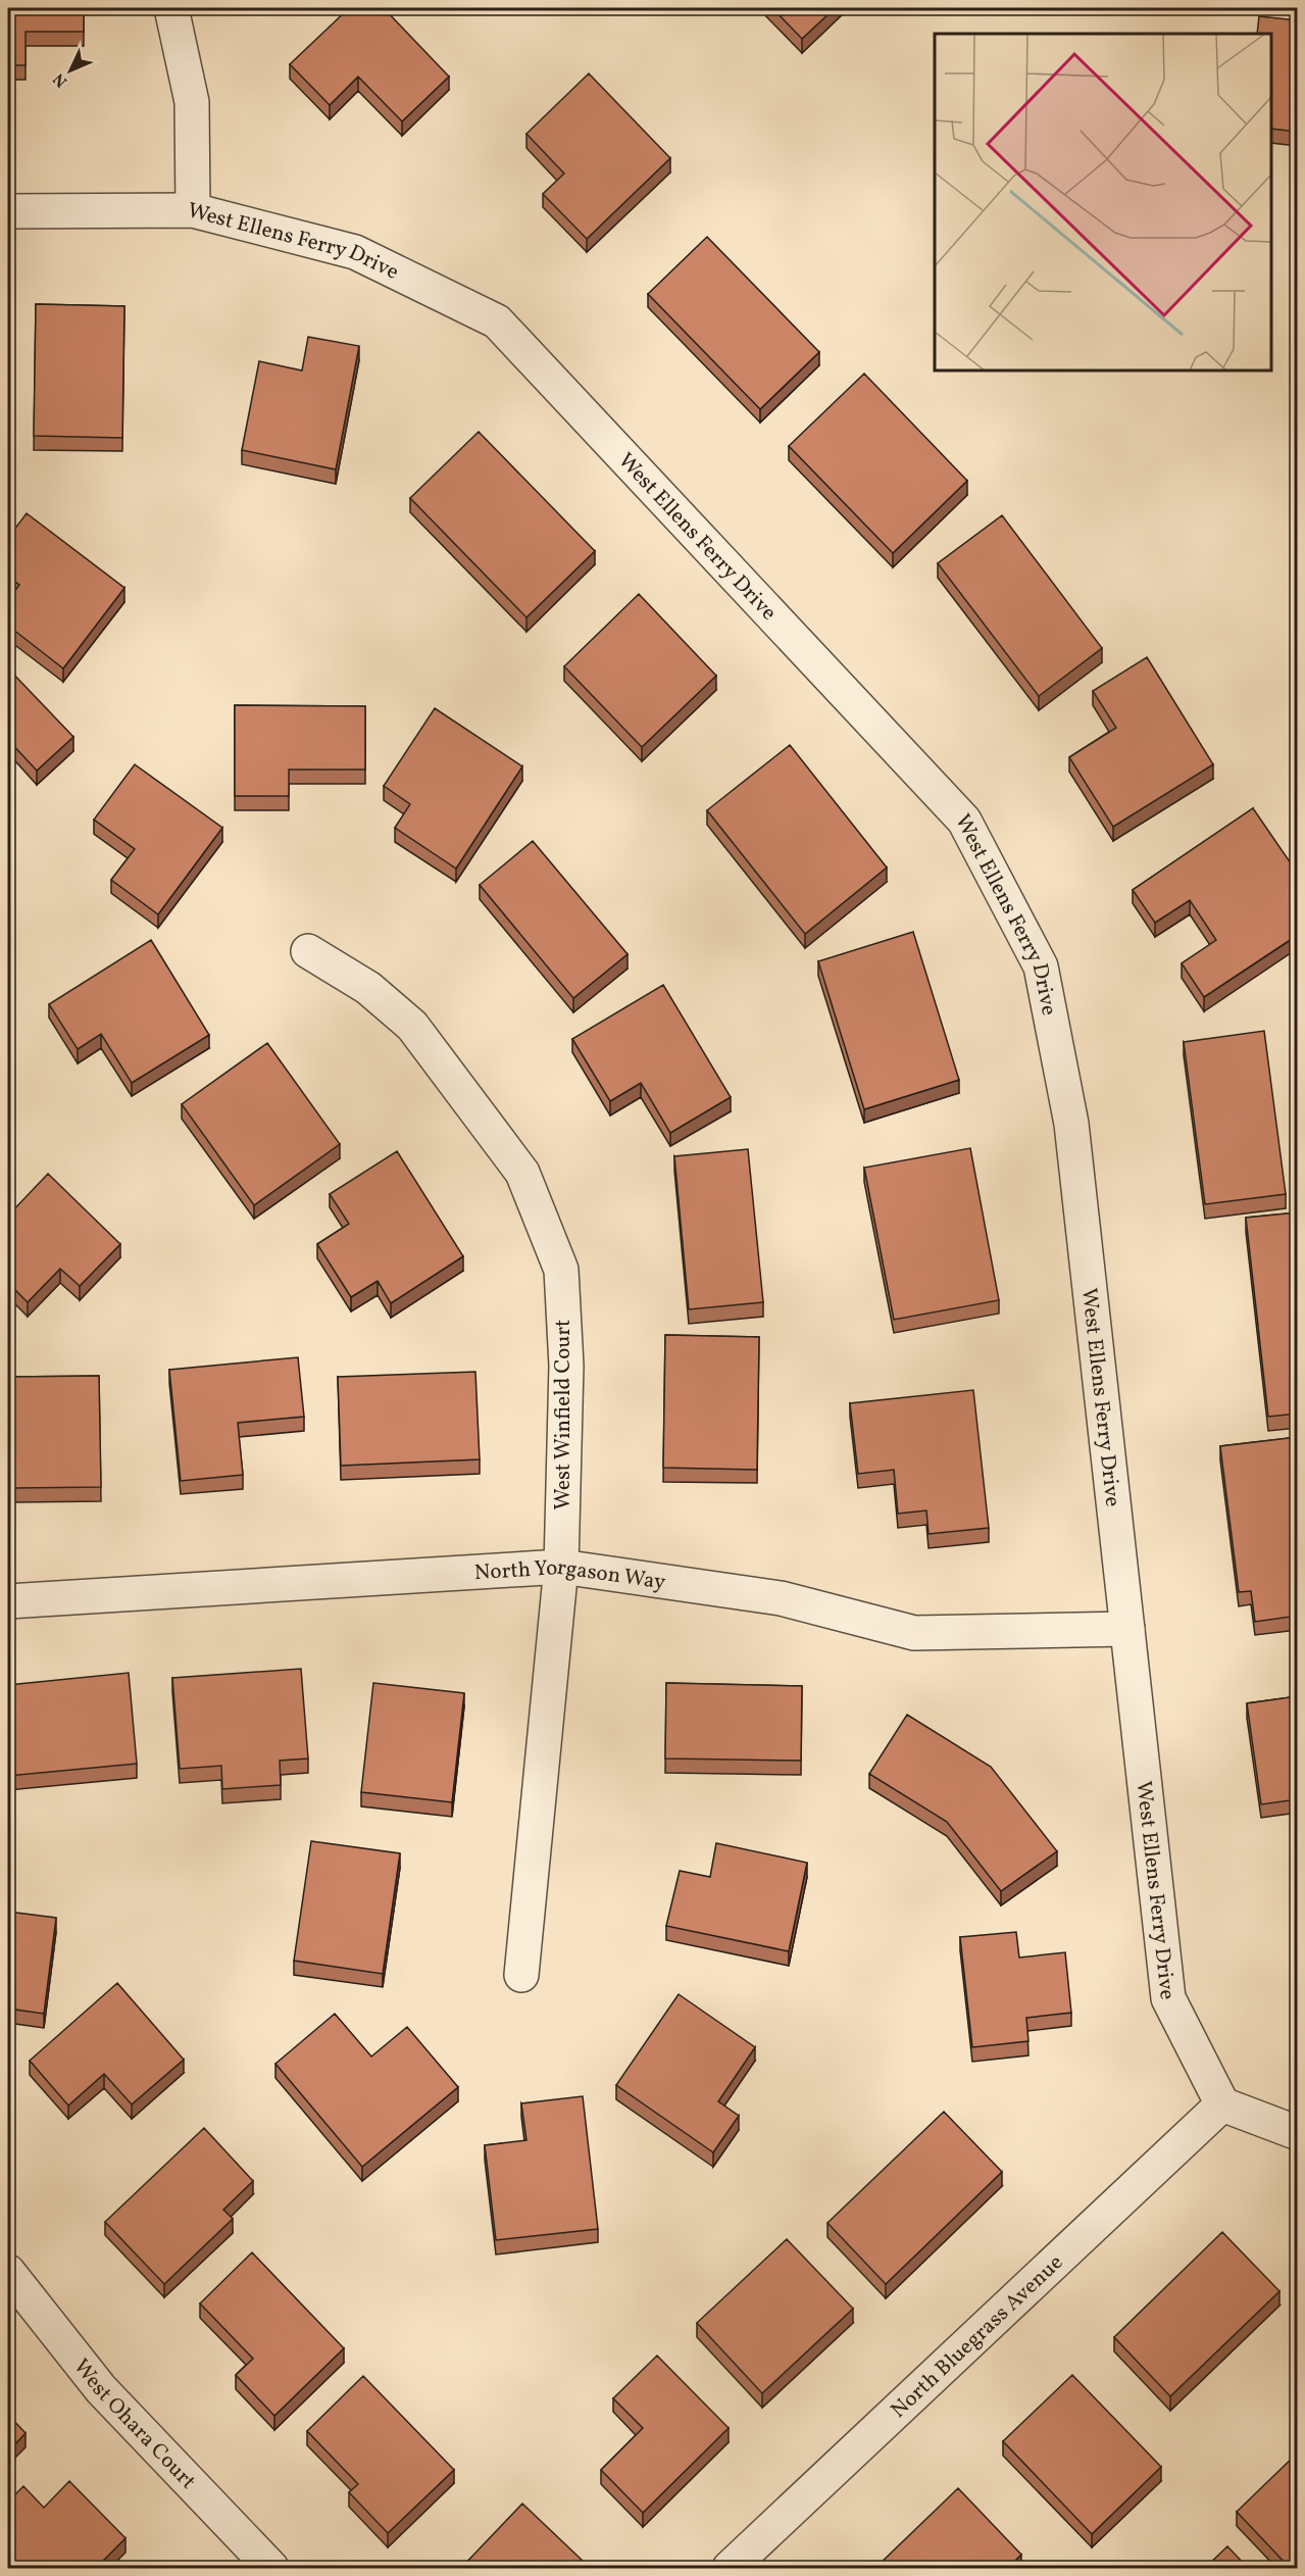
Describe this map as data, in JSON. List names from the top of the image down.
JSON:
{
  "streets": {
    "street": [
      "West Ellens Ferry Drive",
      "West Winfield Court",
      "North Yorgason Way",
      "North Bluegrass Avenue",
      "West Ohara Court"
    ]
  },
  "crossings": [
    ["West Ellens Ferry Drive", "North Yorgason Way"],
    ["West Ellens Ferry Drive", "North Bluegrass Avenue"],
    ["West Winfield Court", "North Yorgason Way"]
  ],
  "north": "bottom left"
}
